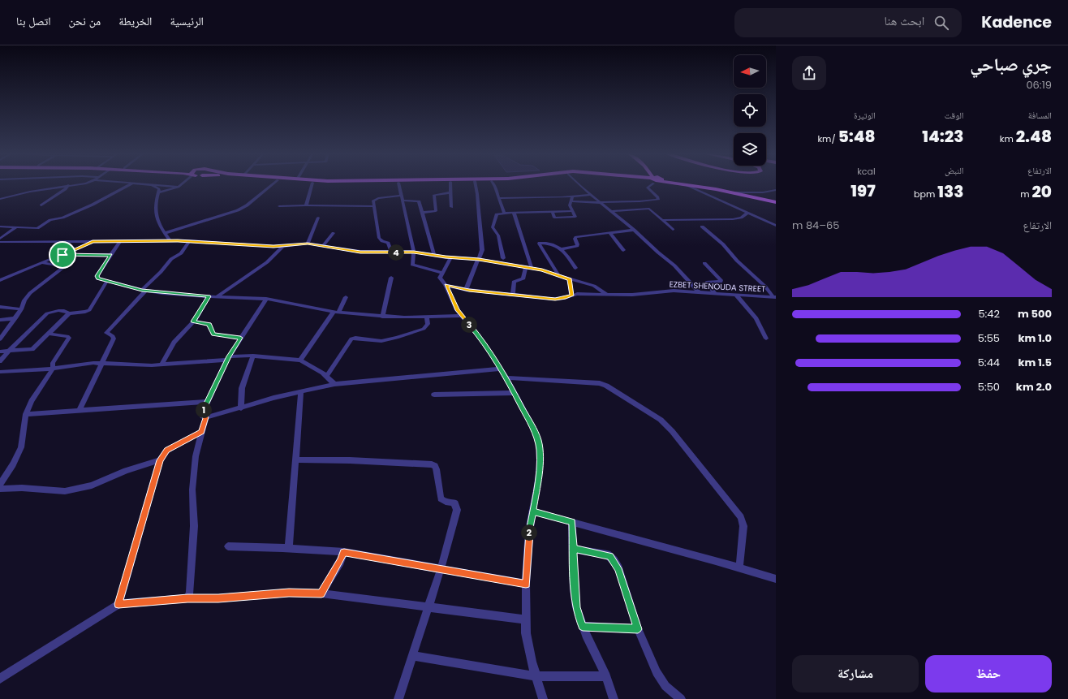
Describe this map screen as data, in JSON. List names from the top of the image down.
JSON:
{
  "streets": {
    "street": ["EZBET SHENOUDA STREET"]
  },
  "north": "left",
  "page": {
    "header": "Kadence",
    "search": "ابحث هنا",
    "nav": [
      "الرئيسية",
      "الخريطة",
      "من نحن",
      "اتصل بنا"
    ],
    "heading": ["جري صباحي", "06:19"],
    "stats": [
      ["المسافة", "2.48 km"],
      ["الوقت", "14:23"],
      ["الوتيرة", "5:48 /km"],
      ["الارتفاع", "20 m"],
      ["النبض", "133 bpm"],
      ["kcal", "197"]
    ],
    "chart": ["الارتفاع", "65–84 m"],
    "pins": [
      "4",
      "3",
      "1",
      "2"
    ],
    "list": [
      {
        "name": "500 m",
        "note": "5:42"
      },
      {
        "name": "1.0 km",
        "note": "5:55"
      },
      {
        "name": "1.5 km",
        "note": "5:44"
      },
      {
        "name": "2.0 km",
        "note": "5:50"
      }
    ],
    "buttons": ["حفظ", "مشاركة"]
  }
}
